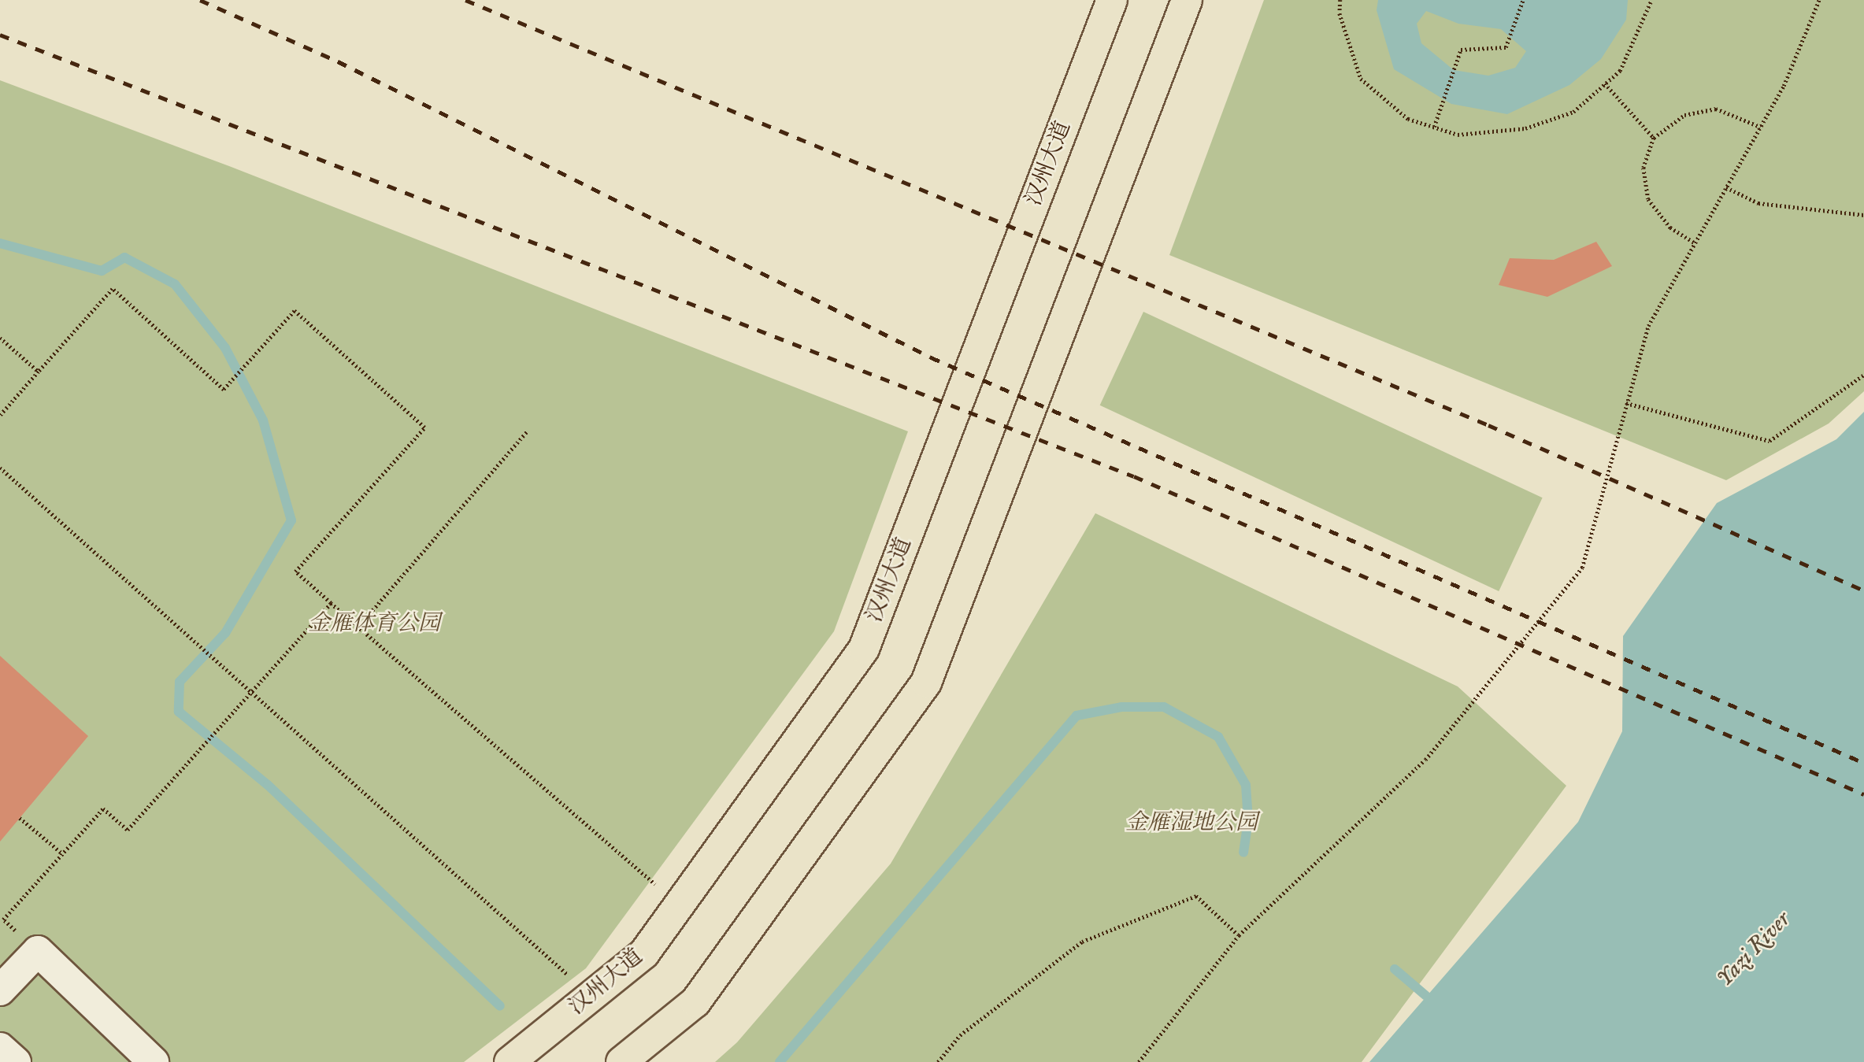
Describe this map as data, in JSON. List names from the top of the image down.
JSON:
{
  "streets": {
    "main road": ["汉州大道"]
  },
  "water": ["Yazi River"],
  "parks": ["金雁体育公园", "金雁湿地公园"]
}
